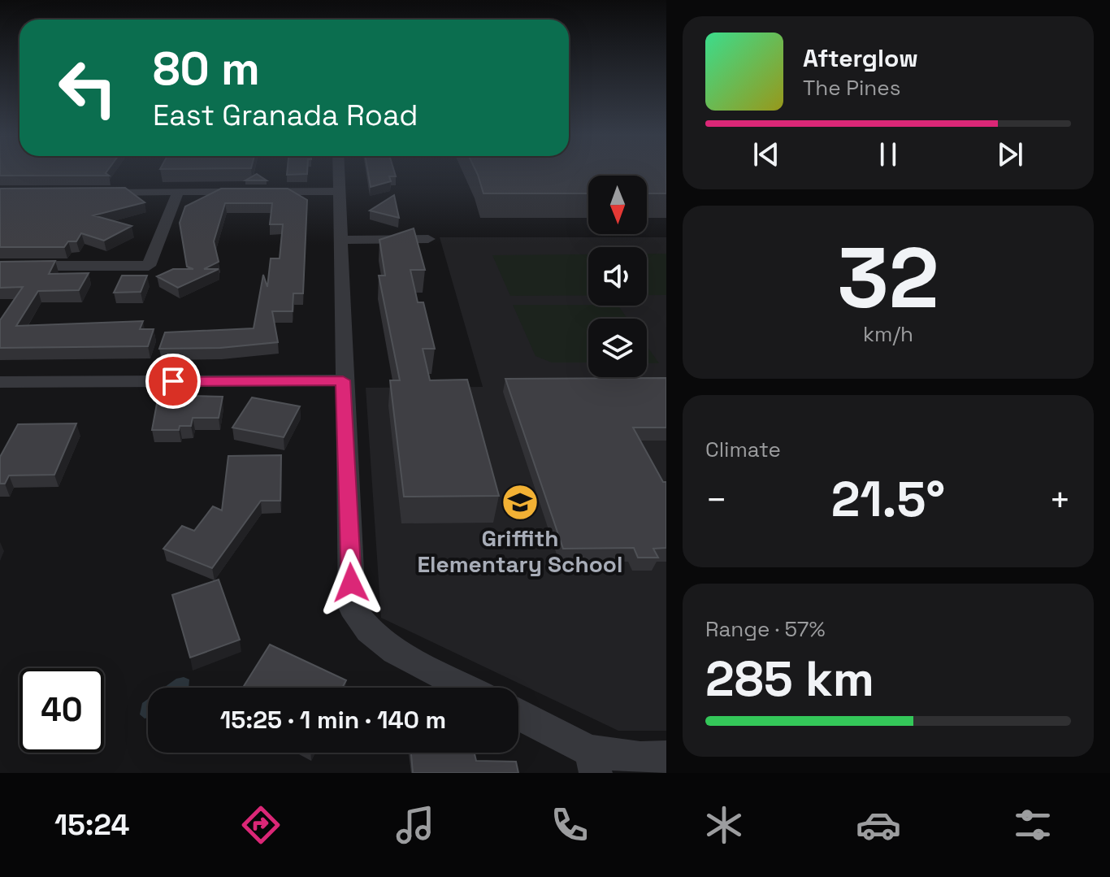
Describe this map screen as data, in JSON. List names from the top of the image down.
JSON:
{
  "places": {
    "school or university": ["Griffith Elementary School"]
  },
  "north": "bottom",
  "page": {
    "turn": ["80 m", "East Granada Road"],
    "song": ["Afterglow", "The Pines"],
    "tile": [
      ["32", "km/h"],
      "Climate",
      ["Range · 57%", "285 km"]
    ],
    "heat": ["−", "21.5°", "+"],
    "limit": "40",
    "trip": "15:25 · 1 min · 140 m",
    "tabs": "15:24"
  }
}
